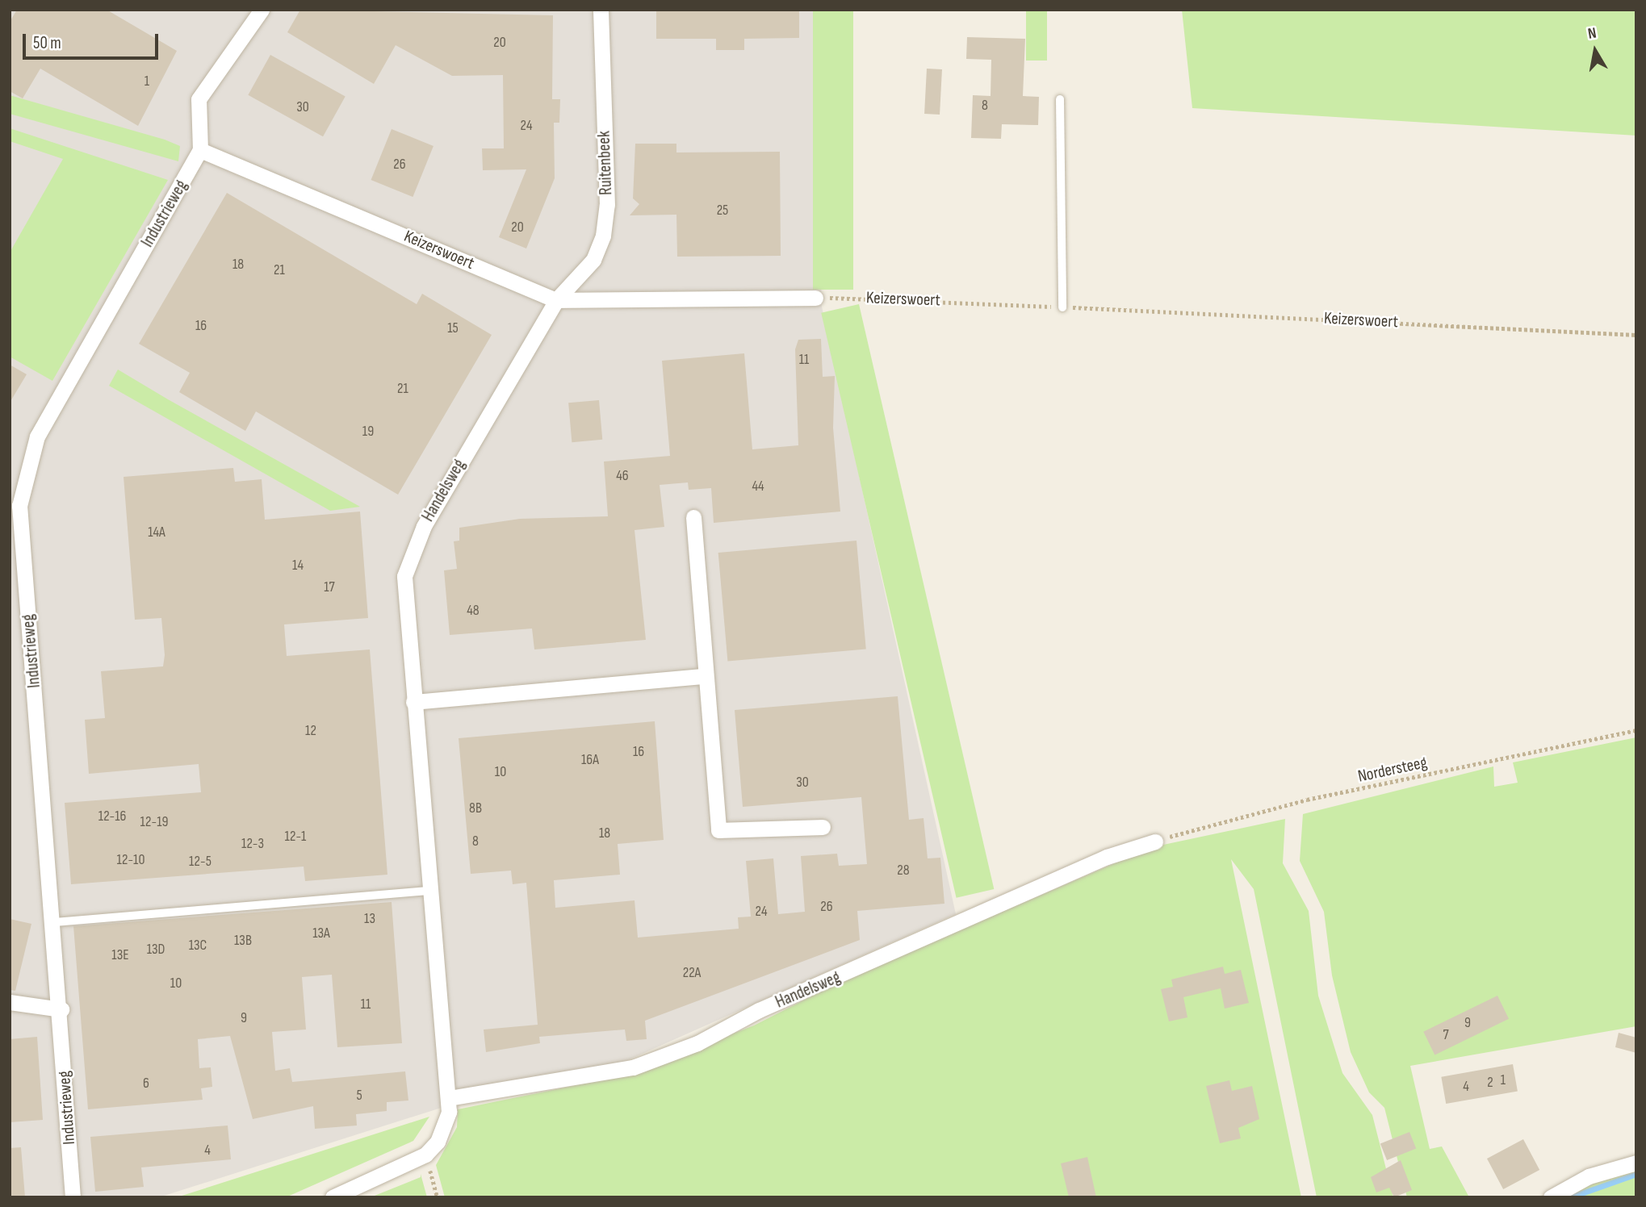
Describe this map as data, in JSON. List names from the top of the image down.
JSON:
{
  "streets": {
    "street": [
      "Ruitenbeek",
      "Industrieweg",
      "Keizerswoert",
      "Handelsweg"
    ],
    "path": ["Nordersteeg"]
  },
  "crossings": [
    ["Ruitenbeek", "Keizerswoert"],
    ["Ruitenbeek", "Handelsweg"],
    ["Industrieweg", "Keizerswoert"],
    ["Keizerswoert", "Handelsweg"],
    ["Handelsweg", "Nordersteeg"]
  ],
  "house_numbers": [
    "20",
    "1",
    "8",
    "30",
    "24",
    "26",
    "25",
    "20",
    "18",
    "21",
    "16",
    "15",
    "11",
    "21",
    "19",
    "46",
    "44",
    "14A",
    "14",
    "17",
    "48",
    "12",
    "16",
    "16A",
    "10",
    "30",
    "8B",
    "12-16",
    "12-19",
    "18",
    "12-1",
    "8",
    "12-3",
    "12-10",
    "12-5",
    "28",
    "26",
    "24",
    "13",
    "13A",
    "13B",
    "13C",
    "13D",
    "13E",
    "22A",
    "10",
    "11",
    "9",
    "9",
    "7",
    "1",
    "2",
    "6",
    "4",
    "5",
    "4"
  ],
  "scale_bar": "50 m",
  "north": "top"
}
